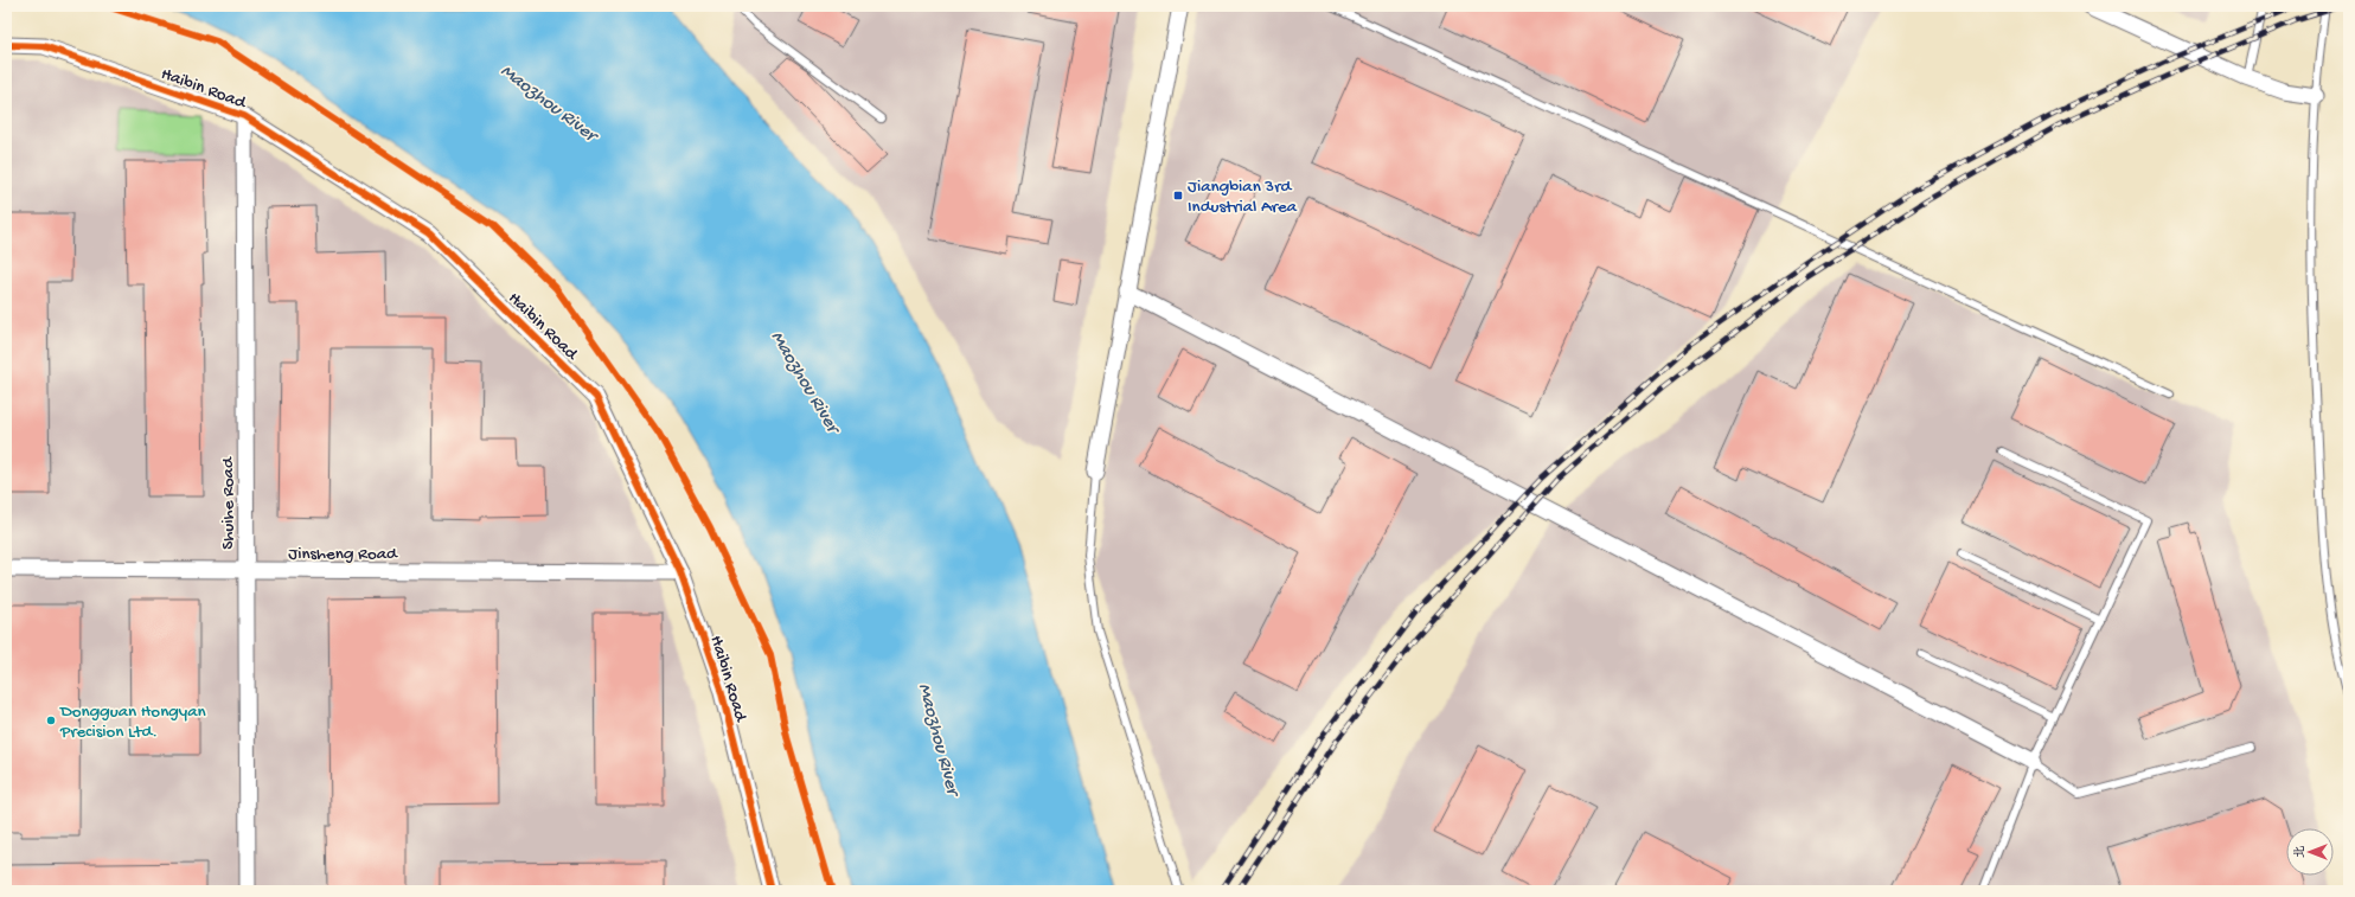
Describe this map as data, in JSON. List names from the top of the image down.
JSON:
{
  "streets": {
    "street": ["Haibin Road", "Shuihe Road", "Jinsheng Road"]
  },
  "crossings": [
    ["Haibin Road", "Shuihe Road"],
    ["Haibin Road", "Jinsheng Road"],
    ["Shuihe Road", "Jinsheng Road"]
  ],
  "water": ["Maozhou River"],
  "places": {
    "transit": ["Jiangbian 3rd Industrial Area"],
    "other": ["Dongguan Hongyan Precision Ltd."]
  },
  "north": "left"
}
